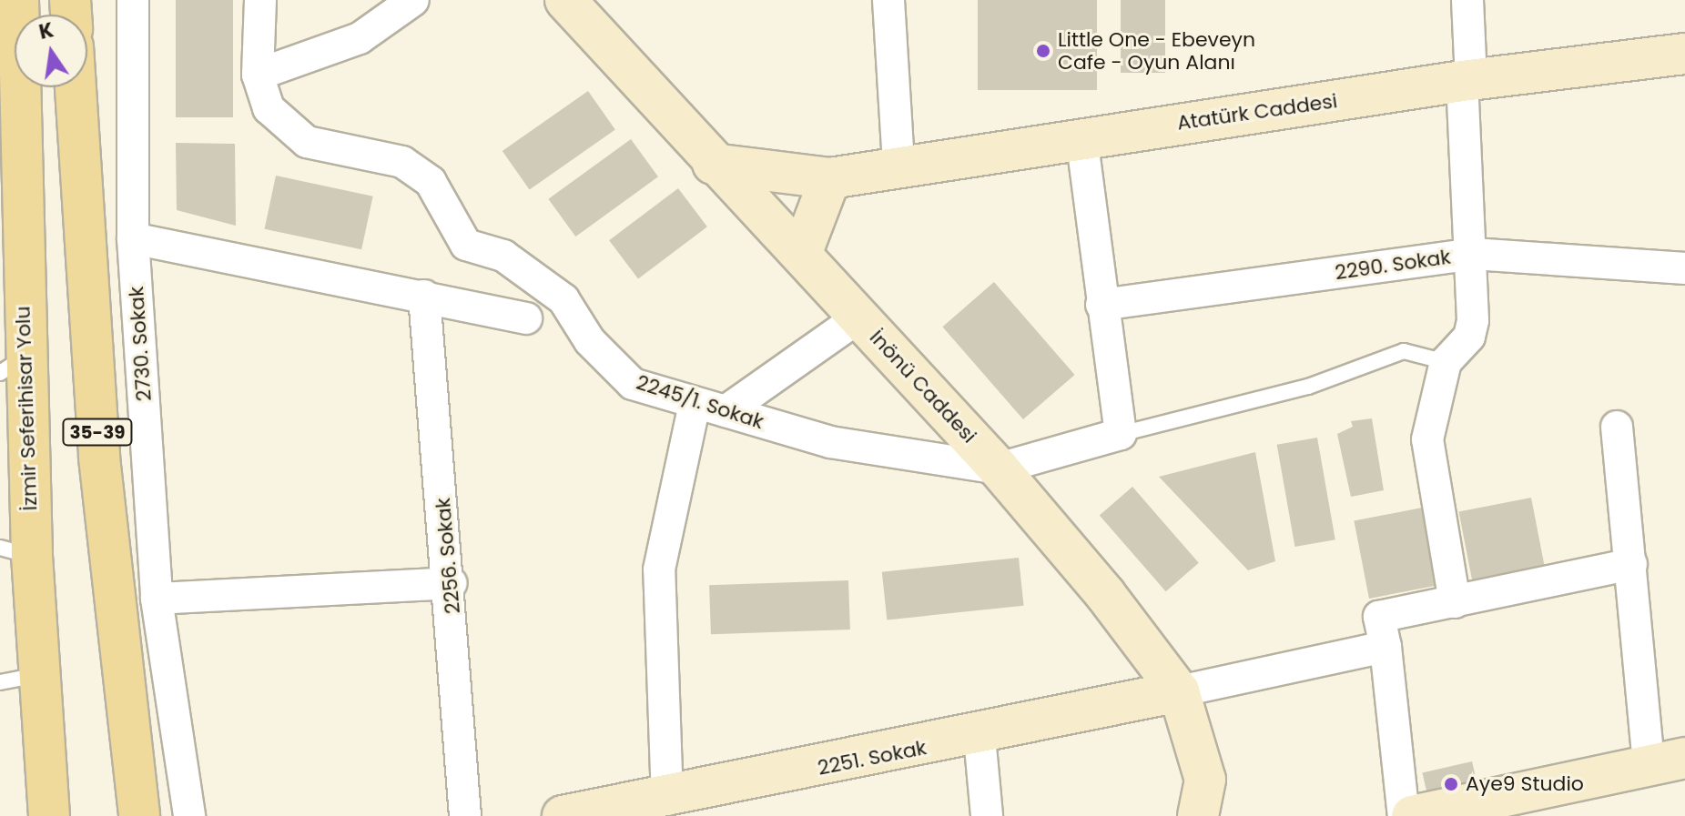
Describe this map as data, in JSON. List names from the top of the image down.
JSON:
{
  "streets": {
    "main road": ["İzmir Seferihisar Yolu", "35-39"],
    "street": [
      "Atatürk Caddesi",
      "2290. Sokak",
      "2730. Sokak",
      "İnönü Caddesi",
      "2245/1. Sokak",
      "2256. Sokak",
      "2251. Sokak"
    ]
  },
  "crossings": [
    ["Atatürk Caddesi", "İnönü Caddesi"],
    ["İnönü Caddesi", "2245/1. Sokak"],
    ["İnönü Caddesi", "2251. Sokak"]
  ],
  "places": ["Little One - Ebeveyn Cafe - Oyun Alanı", "Aye9 Studio"],
  "north": "top"
}
